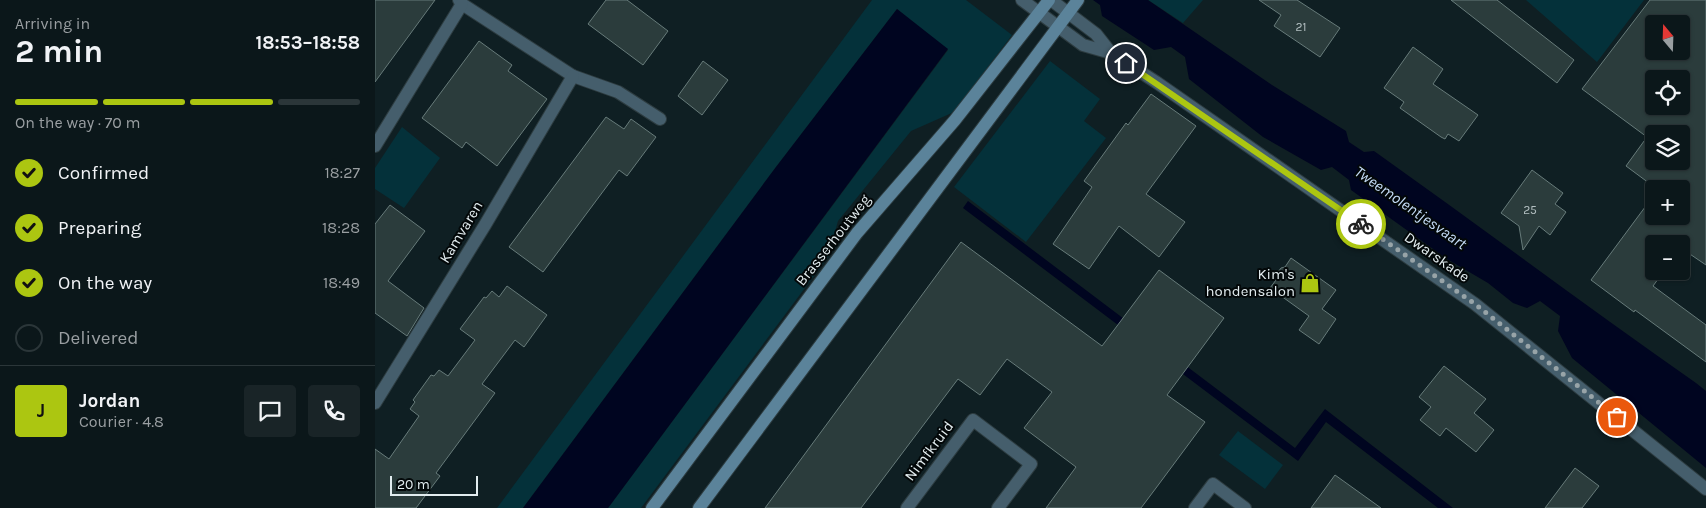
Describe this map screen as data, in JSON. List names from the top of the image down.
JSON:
{
  "streets": {
    "main road": ["Brasserhoutweg"],
    "street": ["Kamvaren", "Dwarskade", "Nimfkruid"]
  },
  "crossings": [
    ["Brasserhoutweg", "Dwarskade"]
  ],
  "water": ["Tweemolentjesvaart"],
  "places": {
    "shop": ["Kim's hondensalon"]
  },
  "house_numbers": ["21", "25"],
  "scale_bar": "20 m",
  "north": "top",
  "page": {
    "heading": ["2 min", "Arriving in", "18:53–18:58"],
    "panel": ["Jordan", "Courier · 4.8"],
    "map_buttons": ["+", "−"],
    "bar": "On the way · 70 m",
    "list": [
      ["Confirmed", "18:27"],
      ["Preparing", "18:28"],
      ["On the way", "18:49"],
      "Delivered"
    ],
    "round": "J",
    "scale": "20 m"
  }
}
